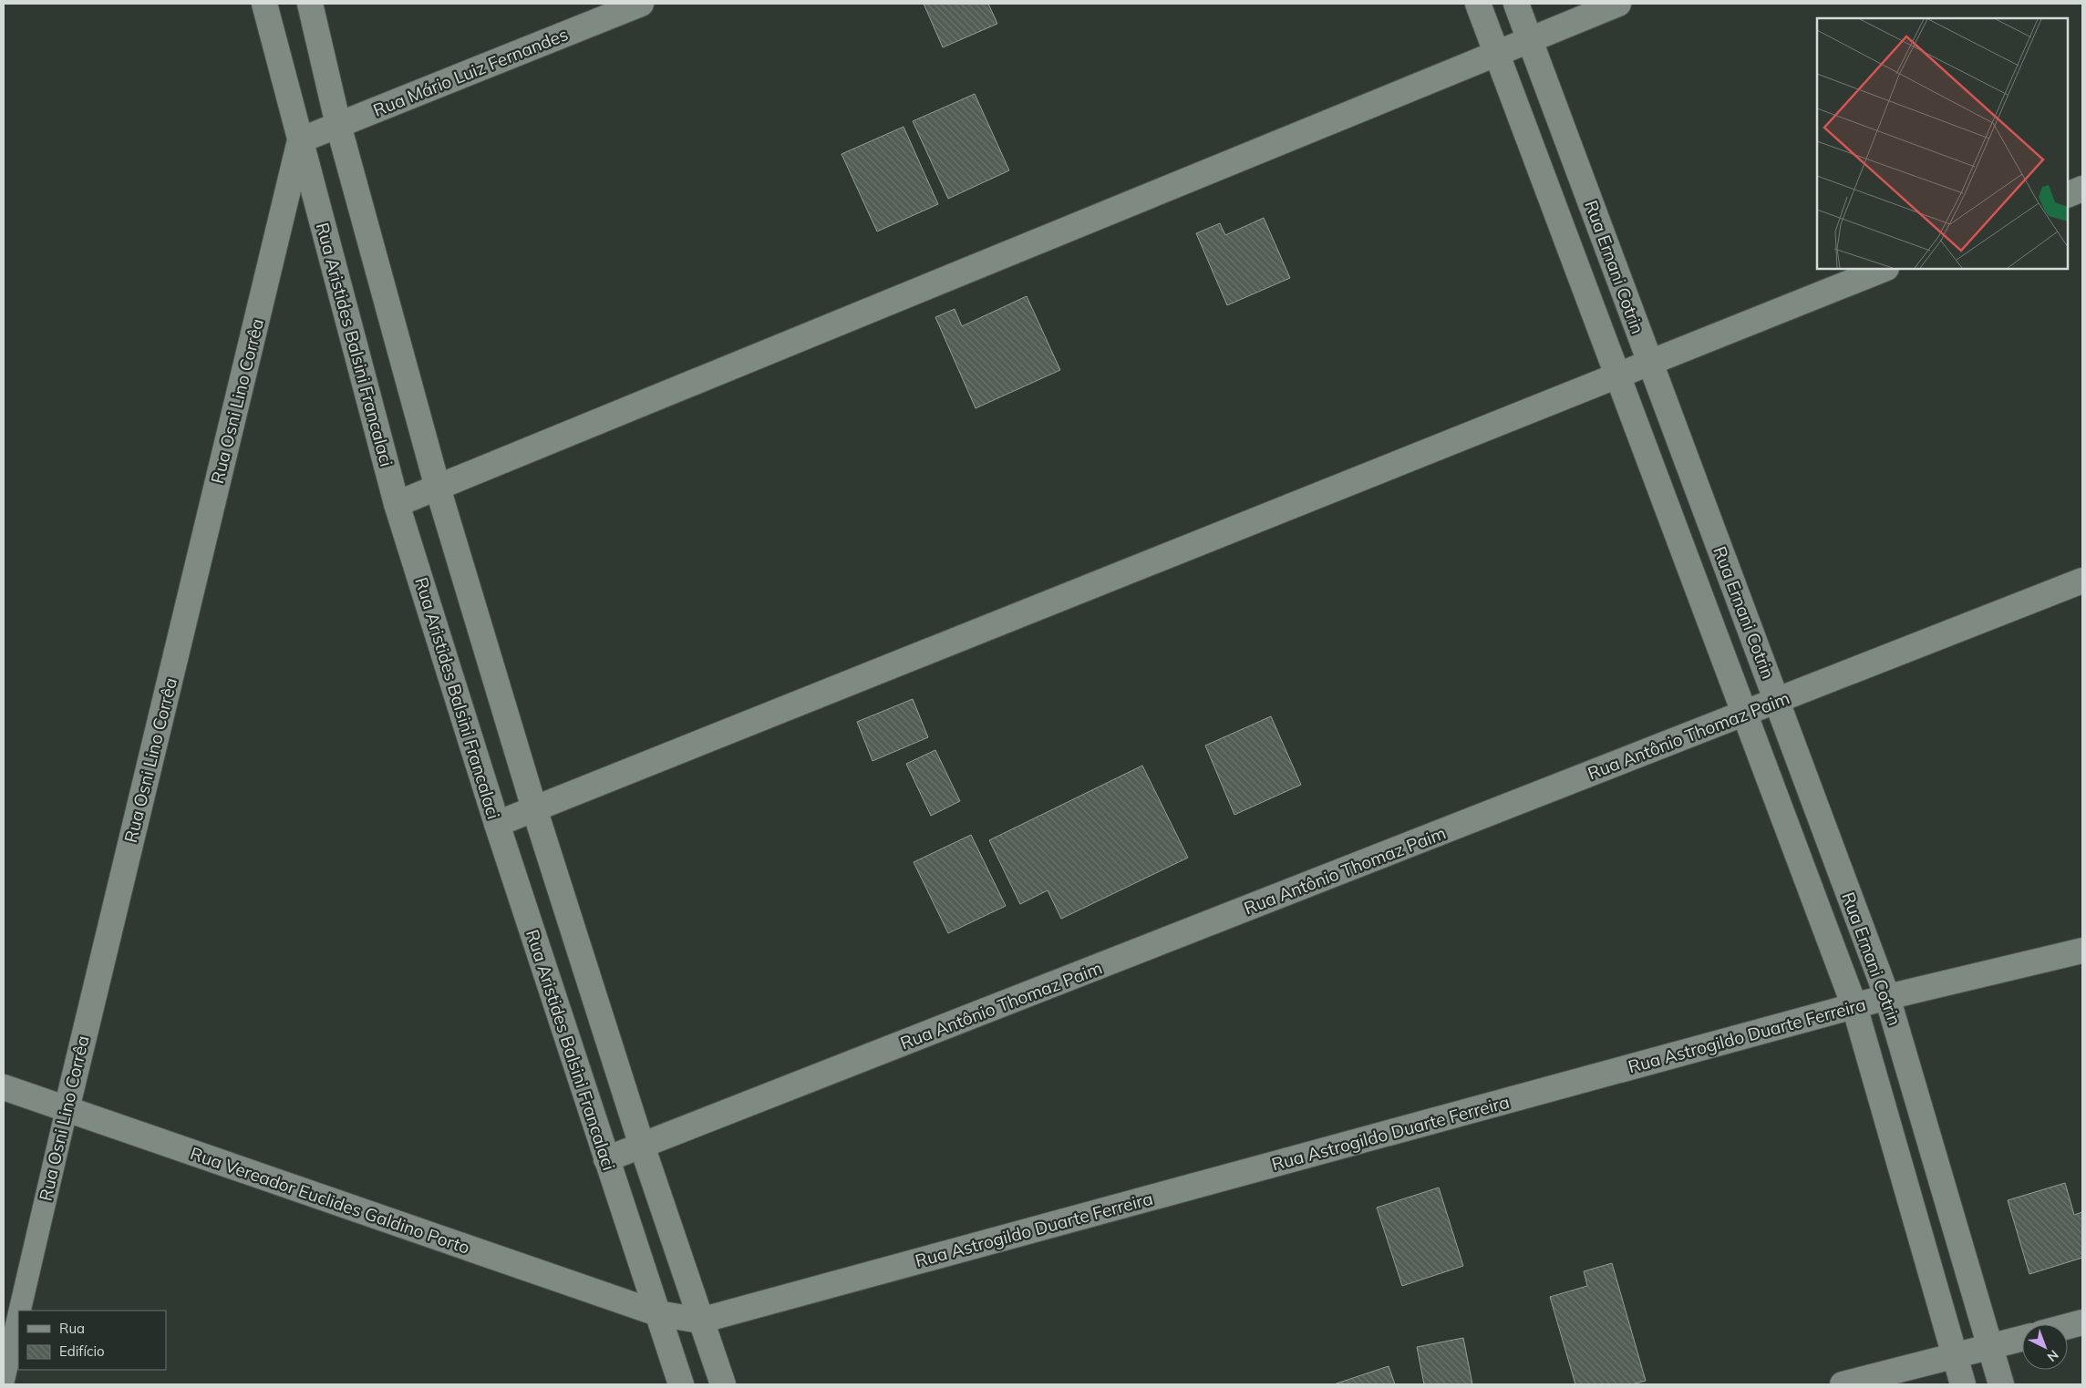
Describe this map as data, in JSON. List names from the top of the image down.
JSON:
{
  "streets": {
    "street": [
      "Rua Mário Luiz Fernandes",
      "Rua Ernani Cotrin",
      "Rua Aristides Balsini Francalaci",
      "Rua Osni Lino Corrêa",
      "Rua Antônio Thomaz Paim",
      "Rua Astrogildo Duarte Ferreira",
      "Rua Vereador Euclides Galdino Porto"
    ]
  },
  "crossings": [
    ["Rua Mário Luiz Fernandes", "Rua Aristides Balsini Francalaci"],
    ["Rua Mário Luiz Fernandes", "Rua Osni Lino Corrêa"],
    ["Rua Ernani Cotrin", "Rua Antônio Thomaz Paim"],
    ["Rua Ernani Cotrin", "Rua Astrogildo Duarte Ferreira"],
    ["Rua Aristides Balsini Francalaci", "Rua Osni Lino Corrêa"],
    ["Rua Aristides Balsini Francalaci", "Rua Antônio Thomaz Paim"],
    ["Rua Aristides Balsini Francalaci", "Rua Vereador Euclides Galdino Porto"],
    ["Rua Osni Lino Corrêa", "Rua Vereador Euclides Galdino Porto"],
    ["Rua Astrogildo Duarte Ferreira", "Rua Vereador Euclides Galdino Porto"]
  ],
  "legend": ["Rua", "Edifício"],
  "north": "bottom right"
}
